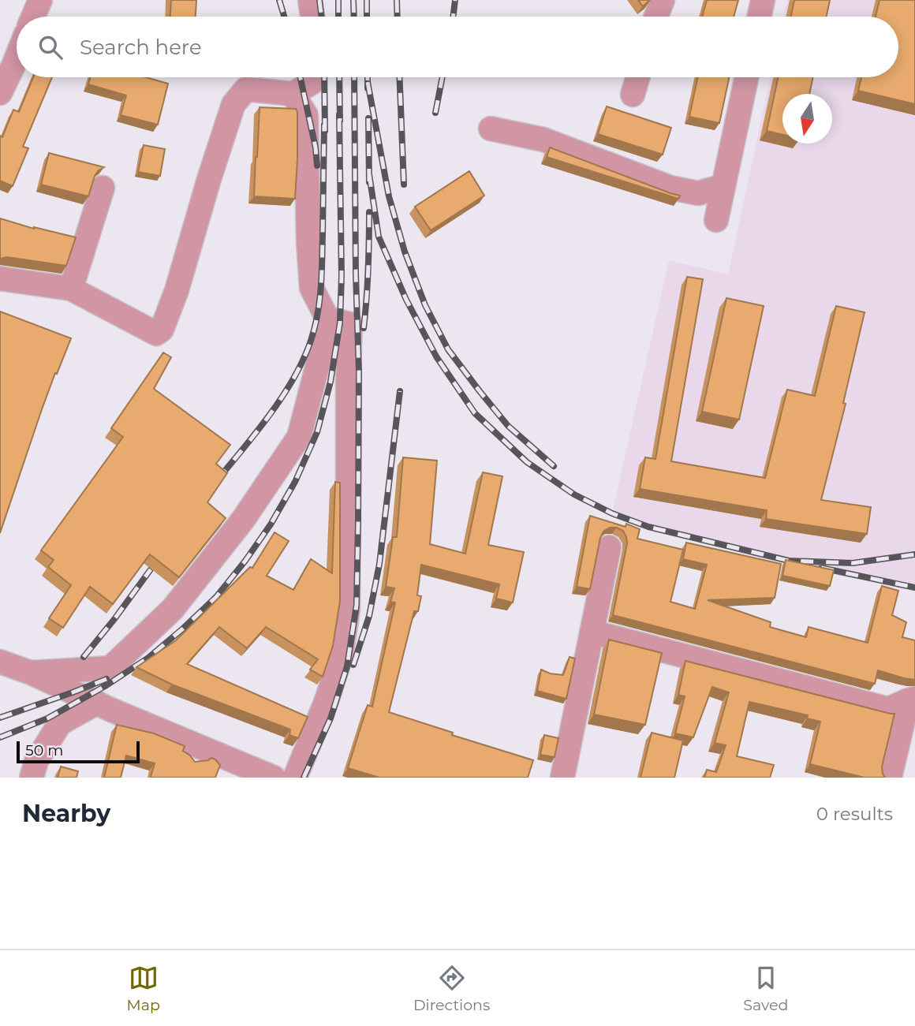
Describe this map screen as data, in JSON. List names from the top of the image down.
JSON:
{
  "scale_bar": "50 m",
  "north": "bottom",
  "page": {
    "search": "Search here",
    "scale": "50 m",
    "heading": ["Nearby", "0 results"],
    "nav": ["Map", "Directions", "Saved"]
  }
}
